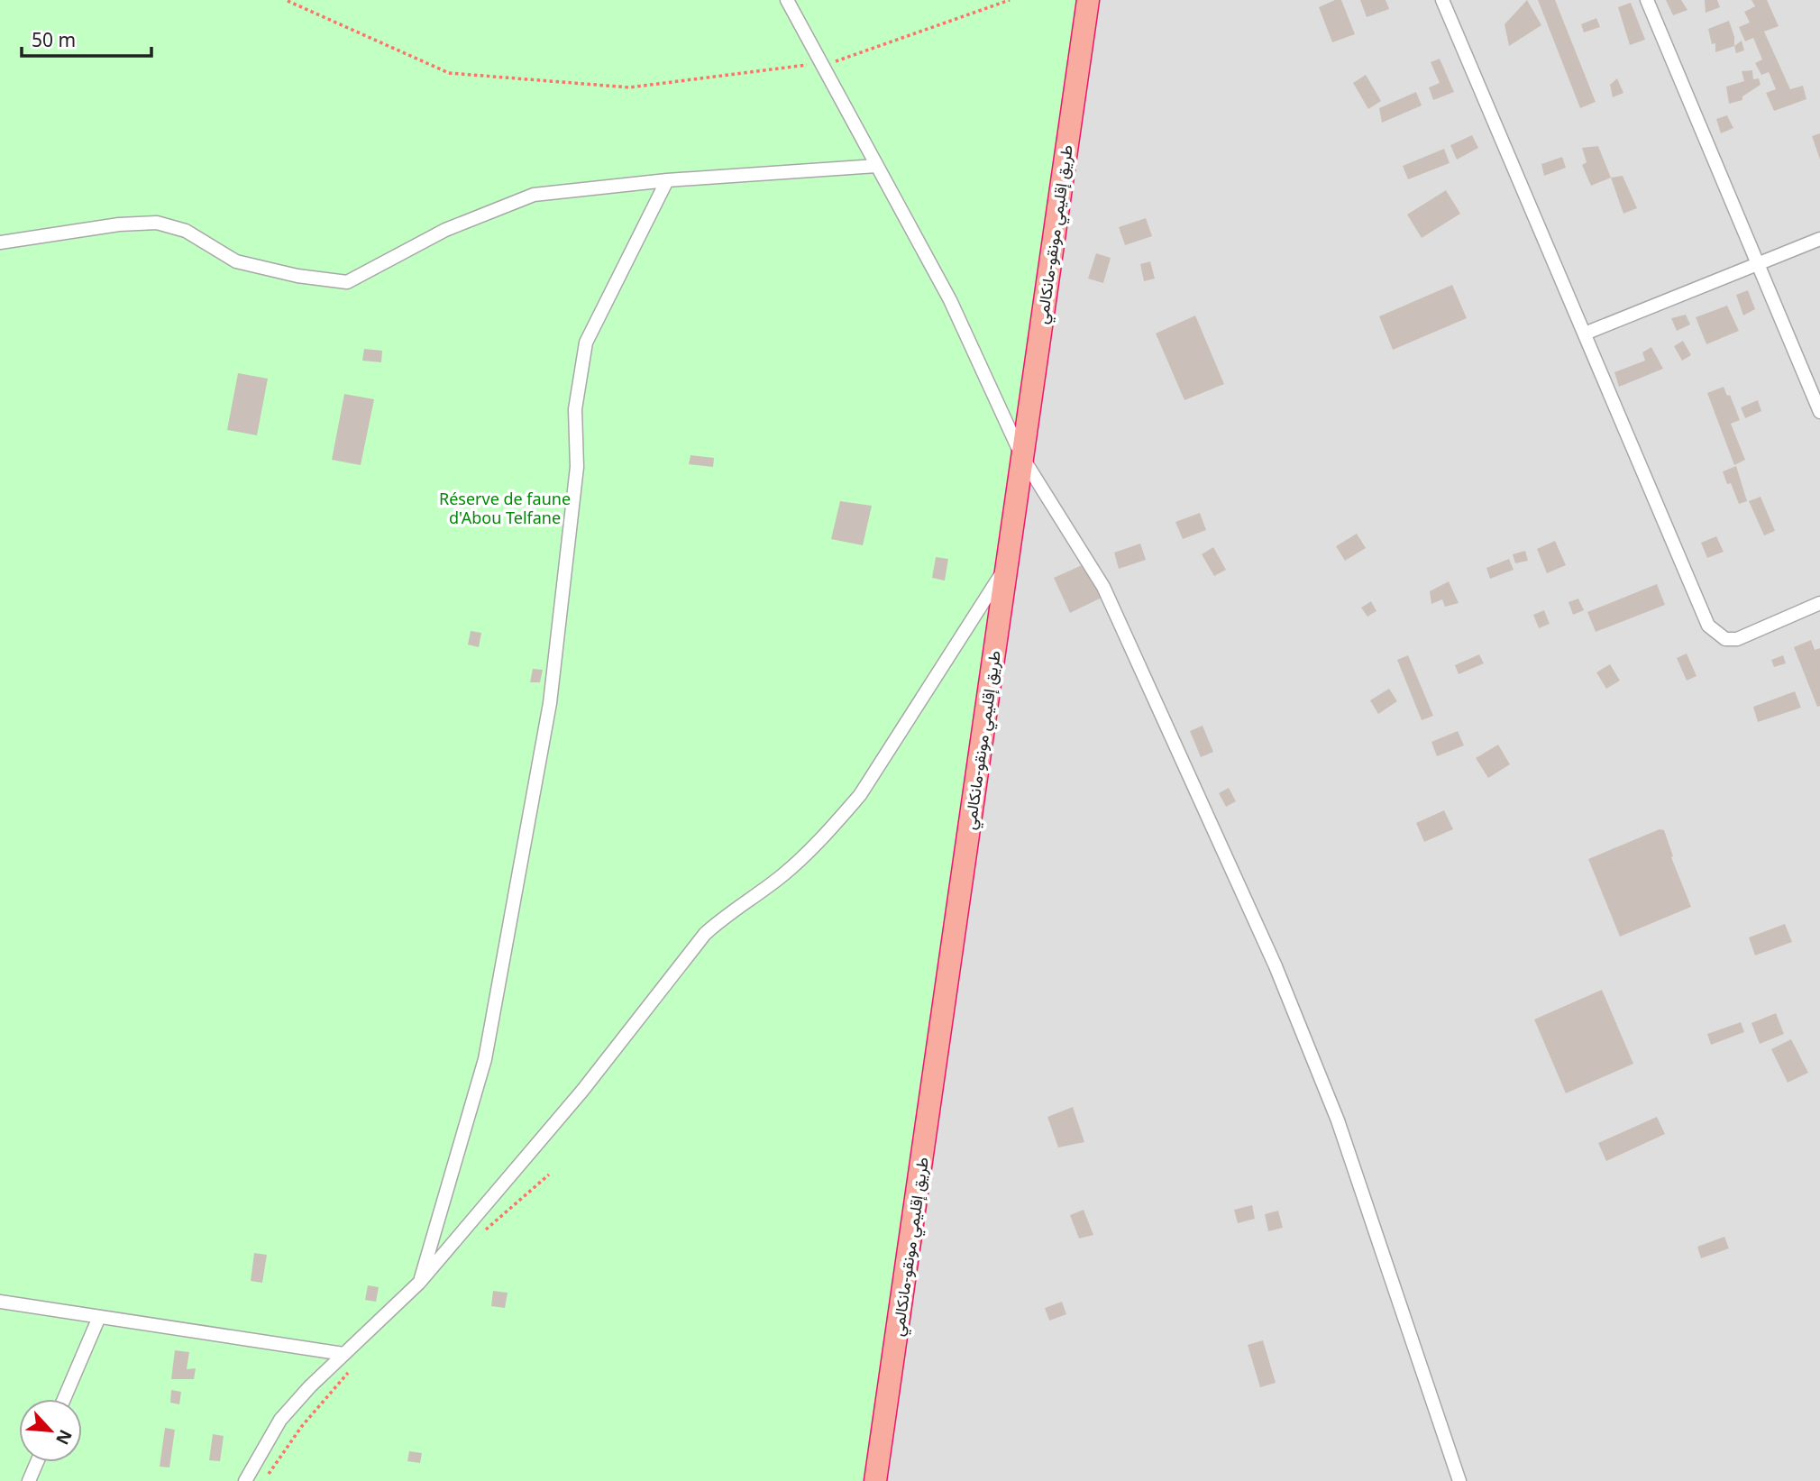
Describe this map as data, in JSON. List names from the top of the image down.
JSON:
{
  "streets": {
    "highway": ["طريق إقليمي مونقو-مانكالمي"]
  },
  "parks": ["Réserve de faune d'Abou Telfane"],
  "scale_bar": "50 m",
  "north": "bottom right"
}
